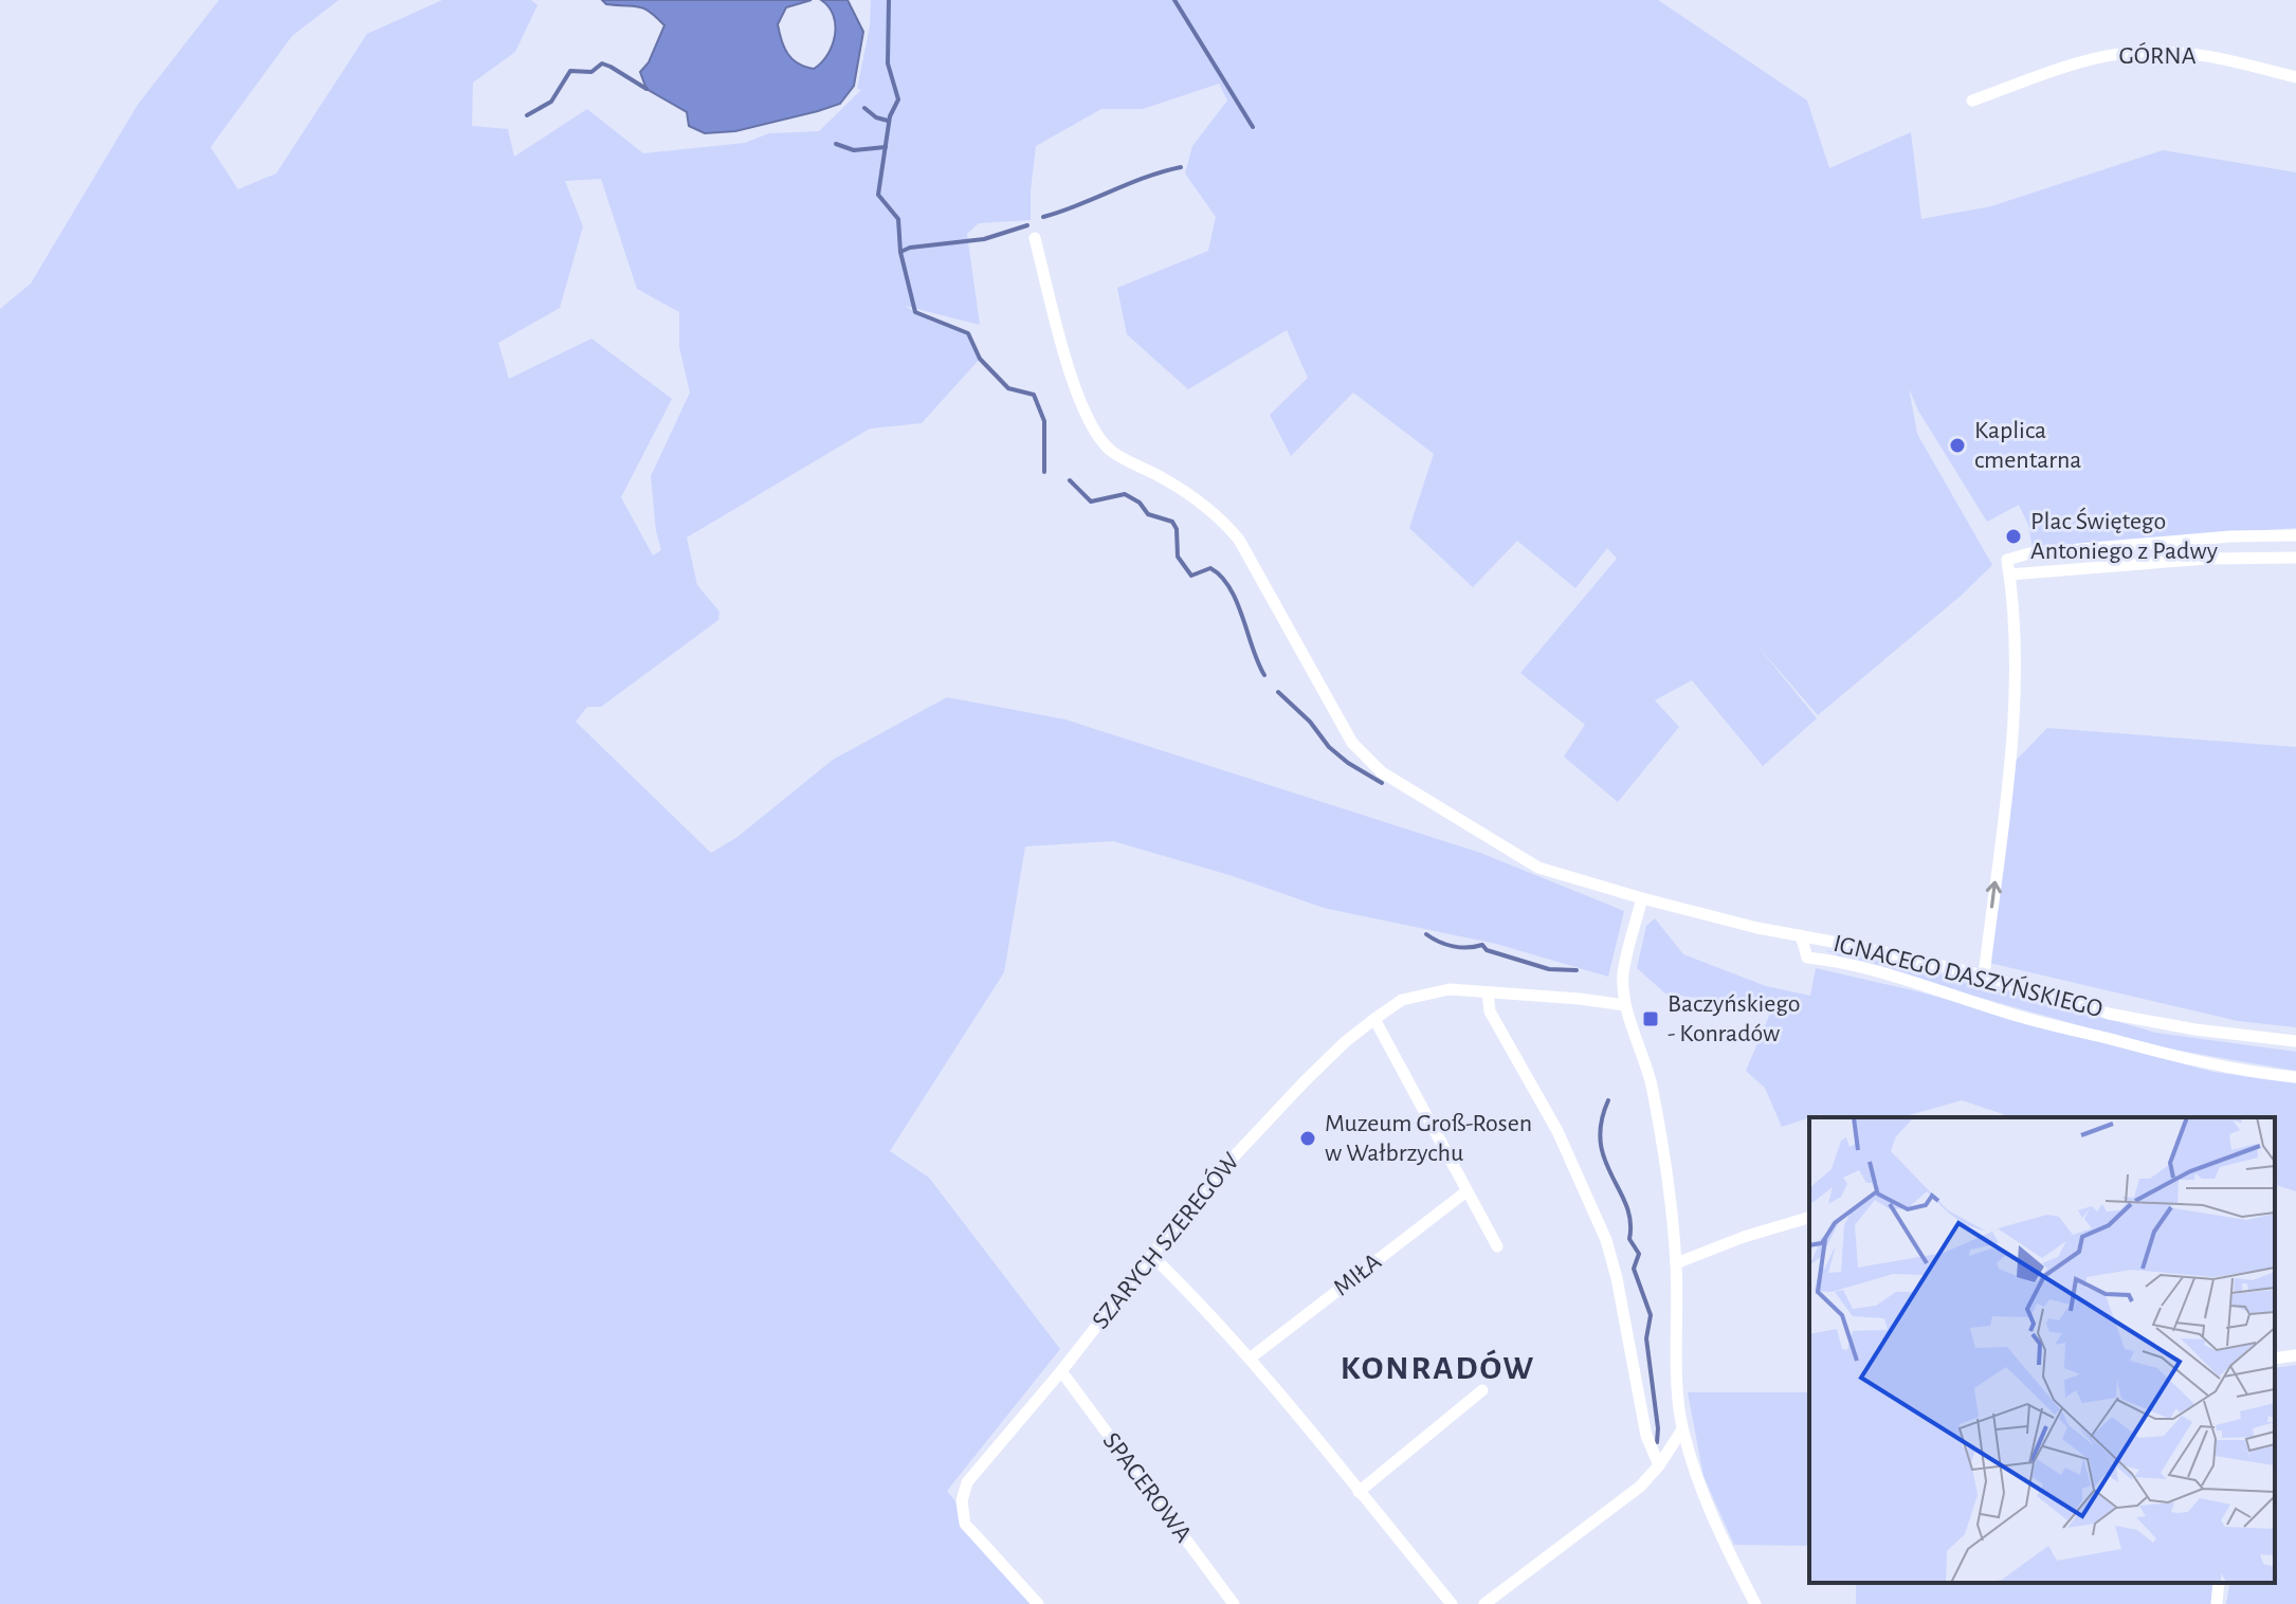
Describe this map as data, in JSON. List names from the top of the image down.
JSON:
{
  "streets": {
    "street": [
      "GÓRNA",
      "IGNACEGO DASZYŃSKIEGO",
      "SZARYCH SZEREGÓW",
      "MIŁA",
      "SPACEROWA"
    ]
  },
  "crossings": [
    ["SZARYCH SZEREGÓW", "SPACEROWA"]
  ],
  "districts": ["KONRADÓW"],
  "places": {
    "other": ["Kaplica cmentarna", "Plac Świętego Antoniego z Padwy", "Muzeum Groß-Rosen w Wałbrzychu"],
    "transit": ["Baczyńskiego - Konradów"]
  }
}
